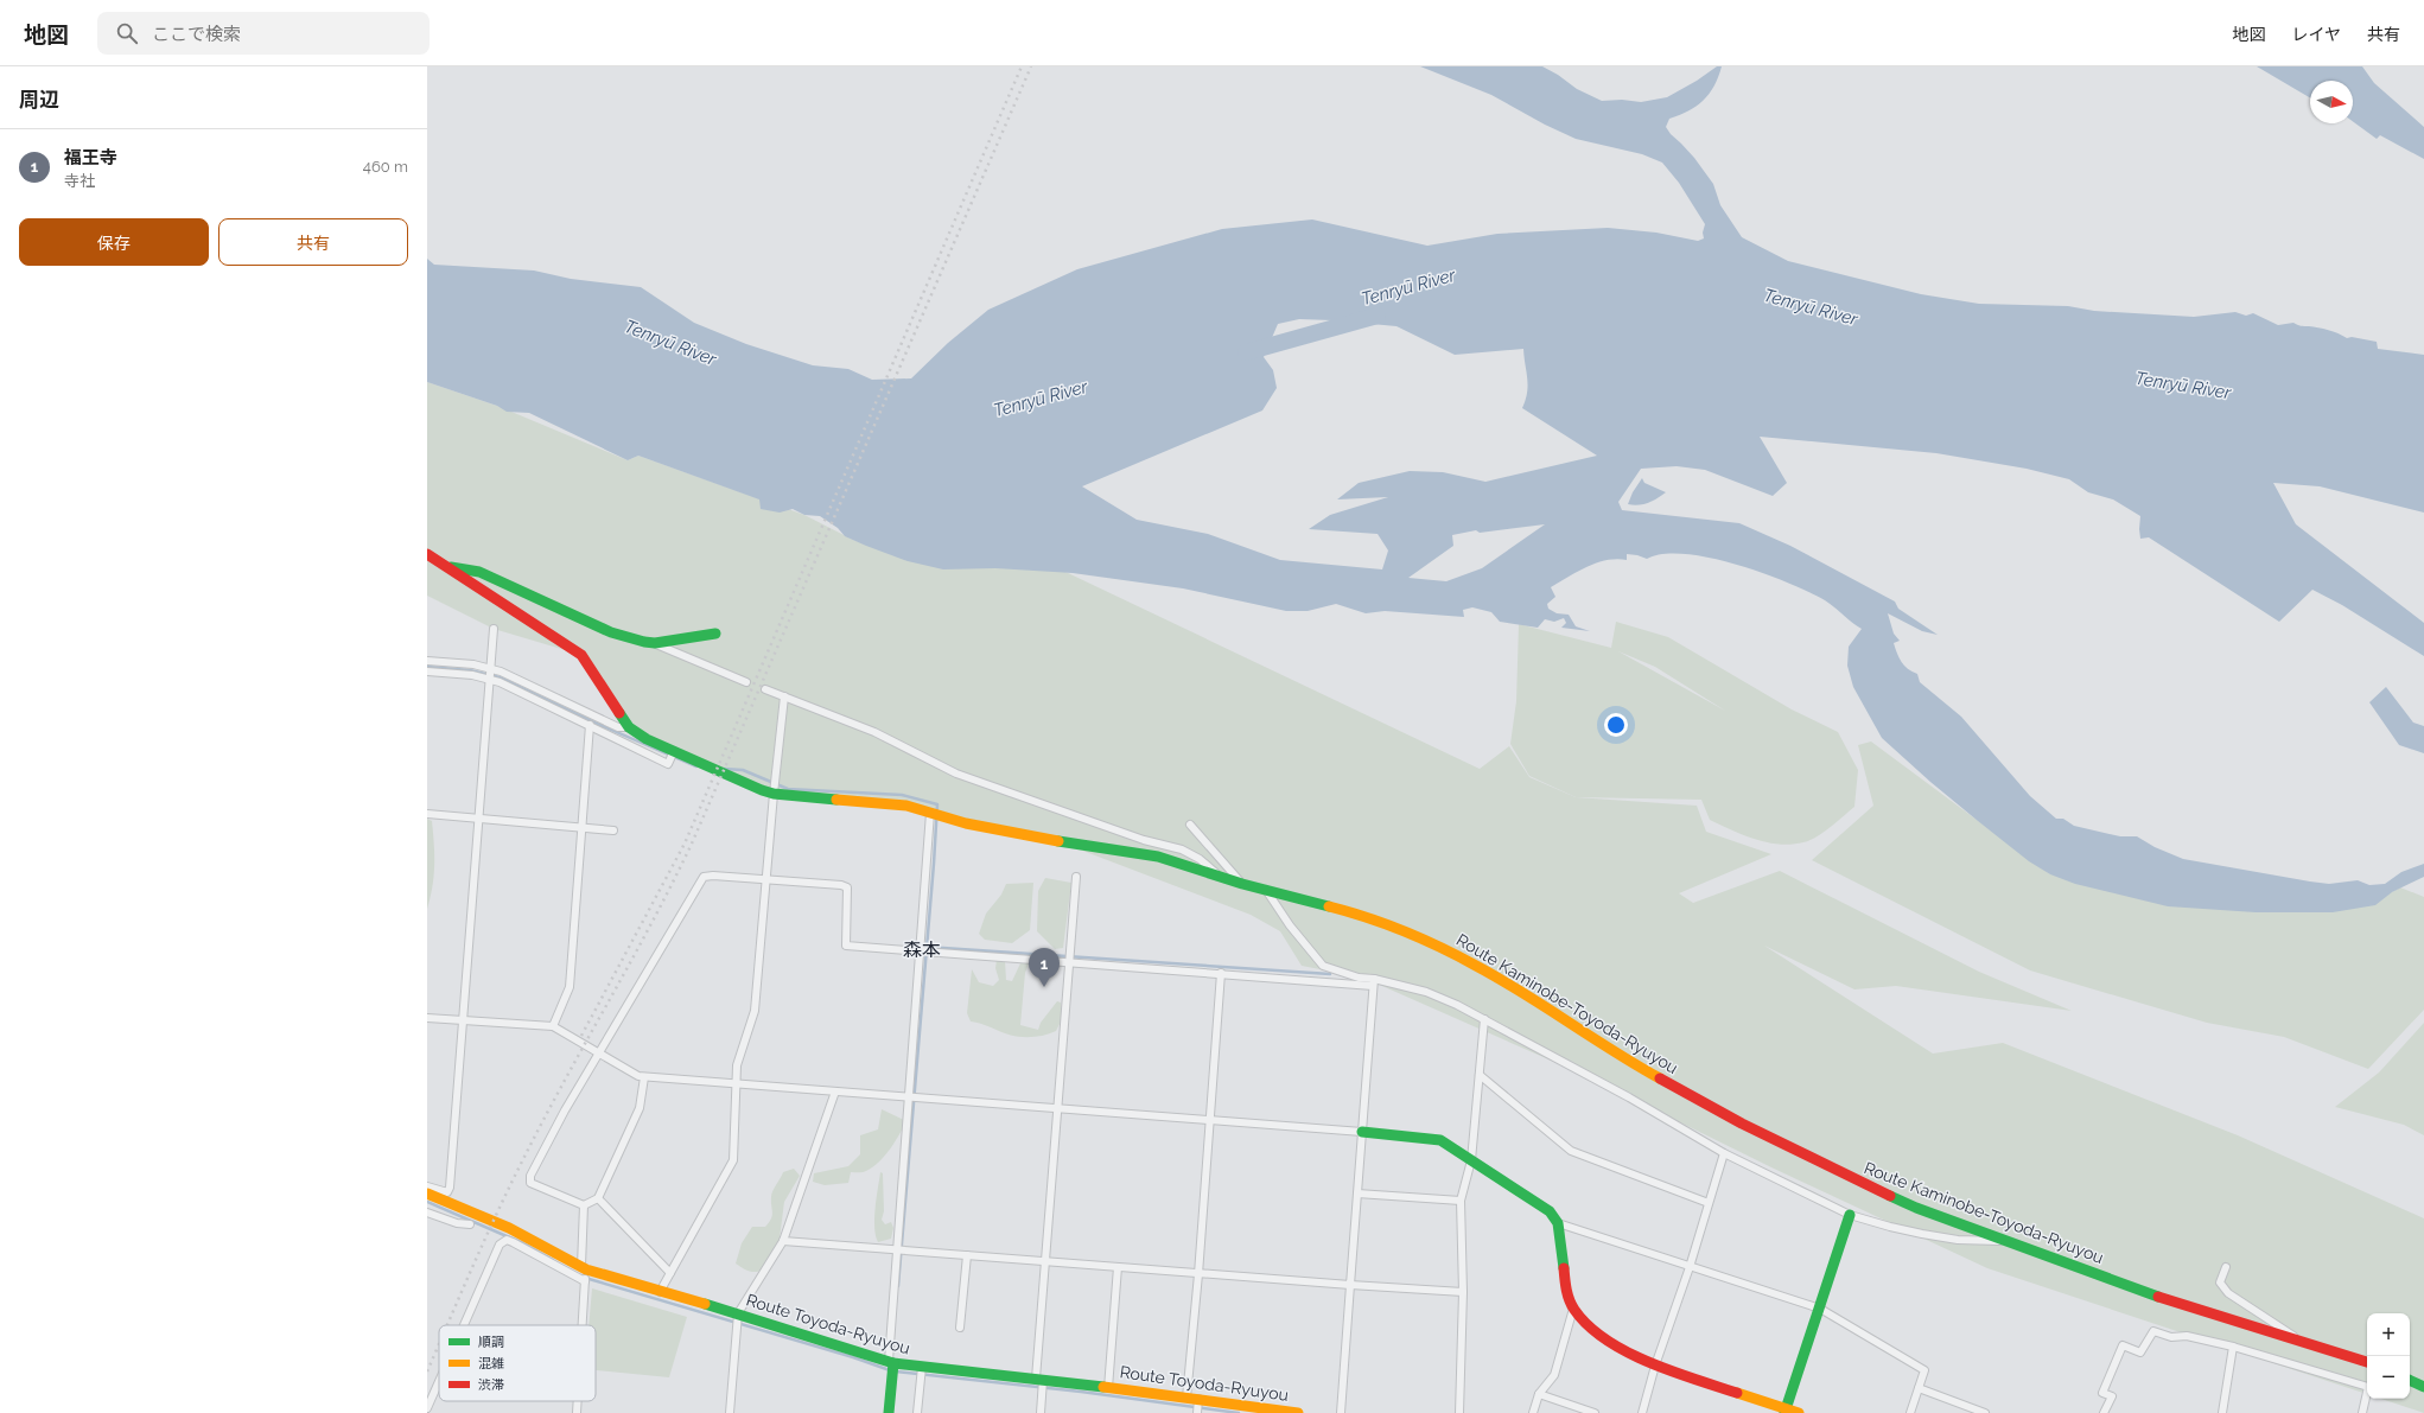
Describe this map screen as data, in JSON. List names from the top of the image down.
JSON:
{
  "streets": {
    "main road": ["Route Kaminobe-Toyoda-Ryuyou", "Route Toyoda-Ryuyou"]
  },
  "districts": ["森本"],
  "water": ["Tenryū River"],
  "legend": ["順調", "混雑", "渋滞"],
  "north": "right",
  "page": {
    "header": "地図",
    "search": "ここで検索",
    "nav": ["地図", "レイヤ", "共有"],
    "heading": "周辺",
    "list": [
      {
        "mark": "1",
        "name": "福王寺",
        "note": "寺社",
        "value": "460 m"
      }
    ],
    "buttons": ["保存", "共有"],
    "pins": "1",
    "map_buttons": ["+", "−"]
  }
}
